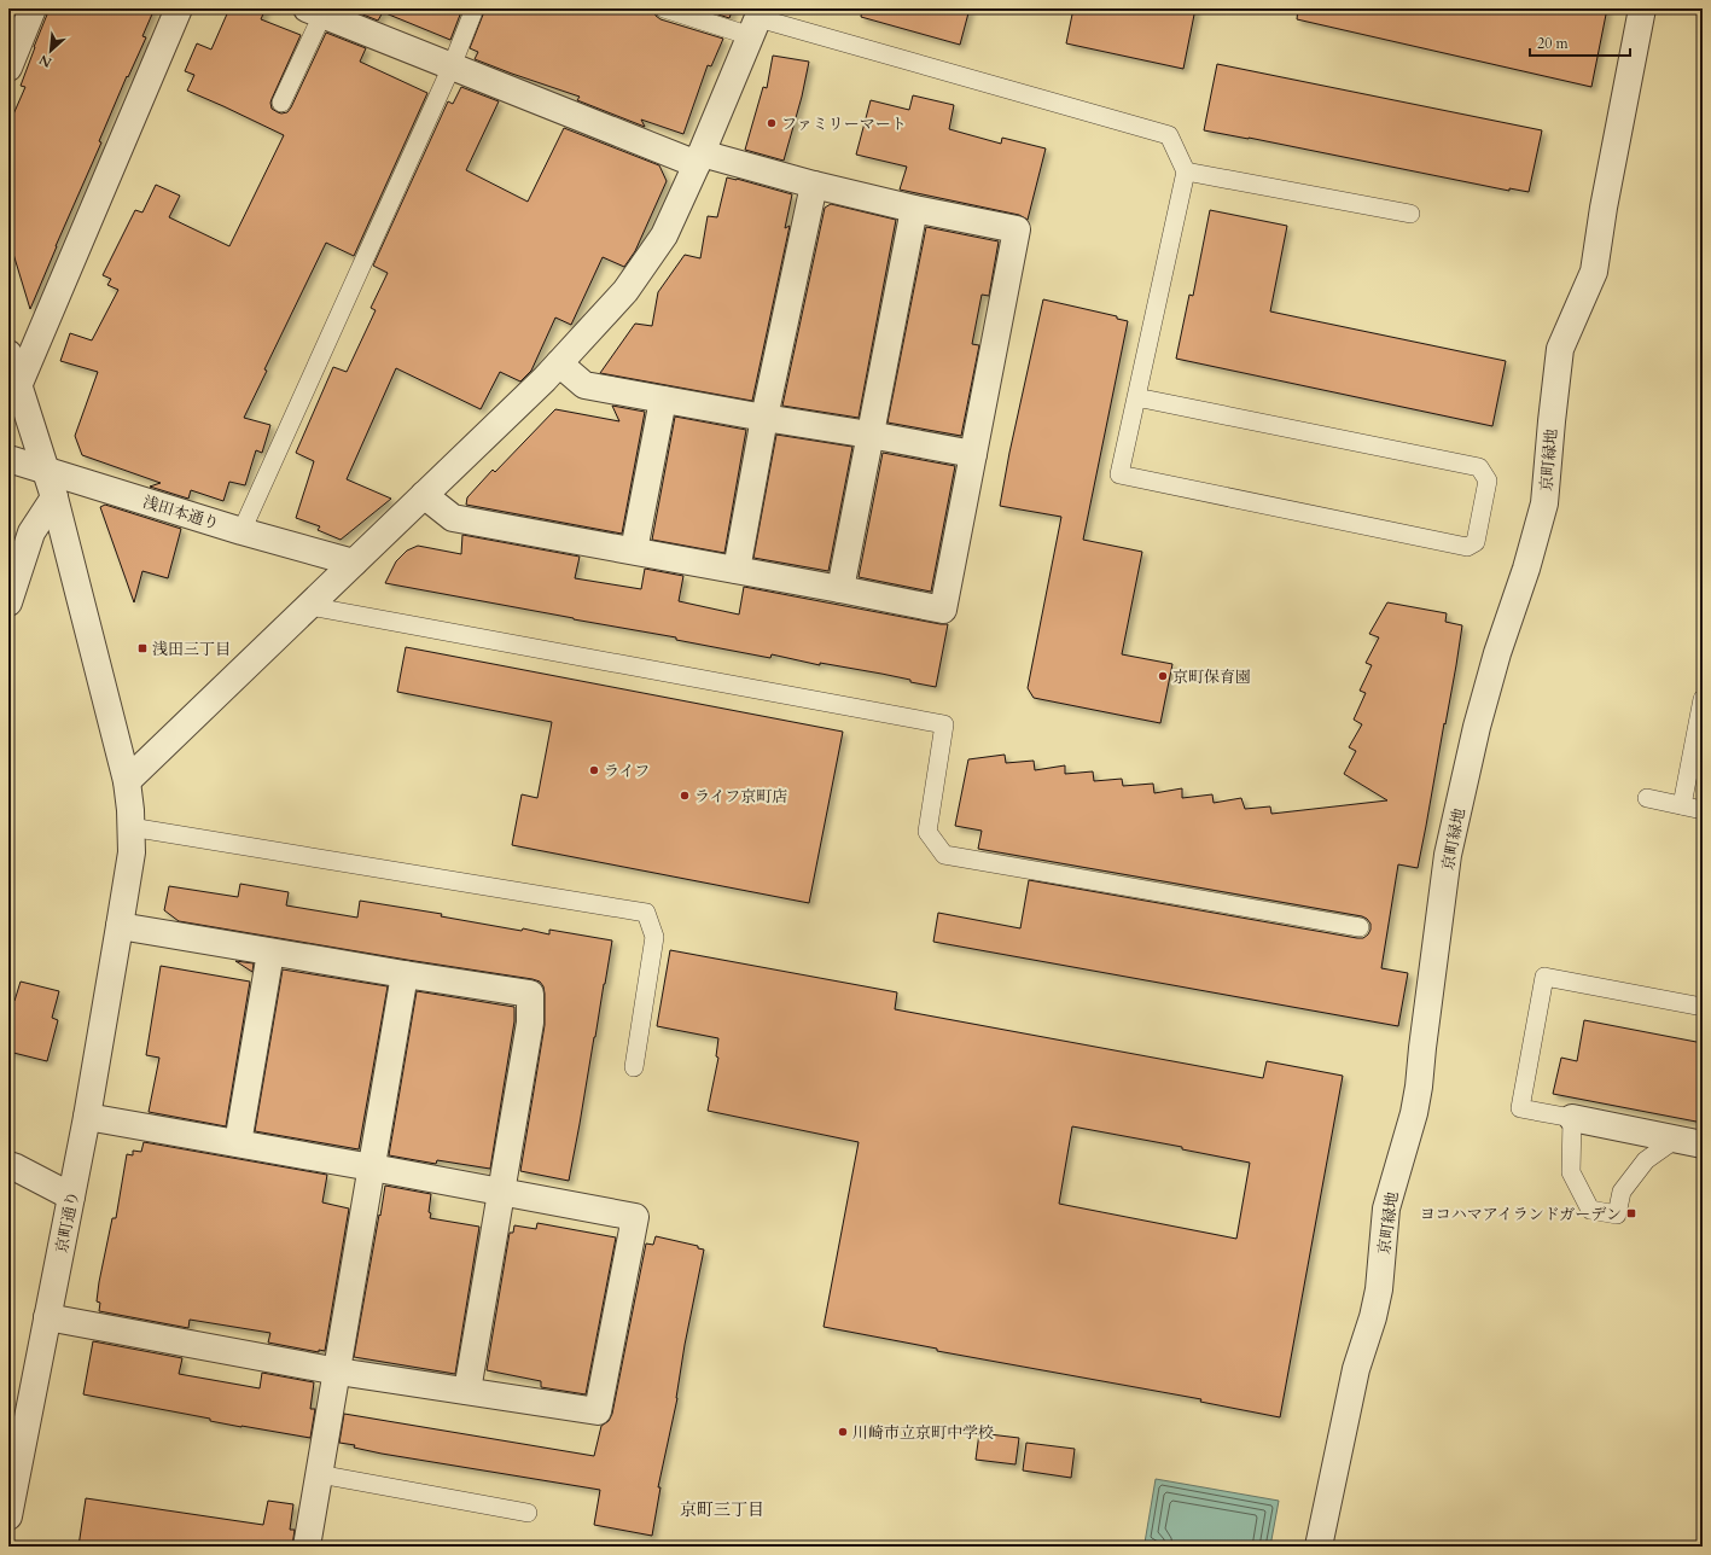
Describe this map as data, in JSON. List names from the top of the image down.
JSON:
{
  "streets": {
    "street": ["京町緑地", "浅田本通り", "京町通り"]
  },
  "crossings": [
    ["浅田本通り", "京町通り"]
  ],
  "districts": ["京町三丁目"],
  "places": {
    "other": [
      "ファミリーマート",
      "京町保育園",
      "ライフ",
      "ライフ京町店",
      "川崎市立京町中学校"
    ],
    "transit": ["浅田三丁目", "ヨコハマアイランドガーデン"]
  },
  "scale_bar": "20 m",
  "north": "bottom left"
}
